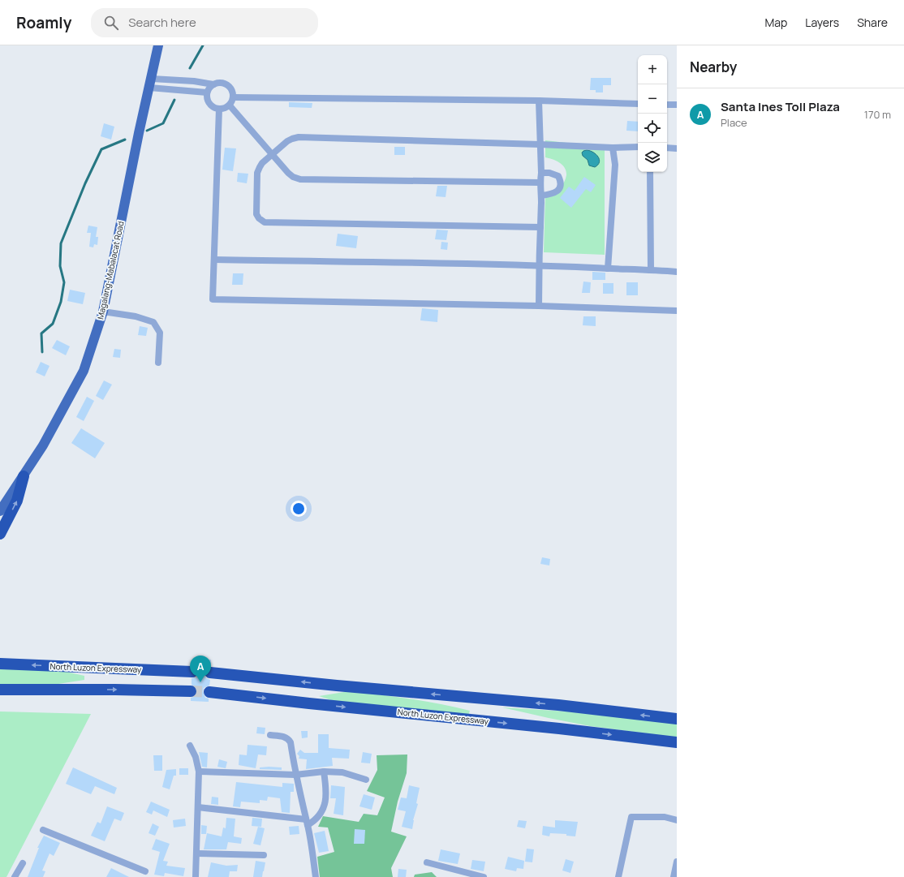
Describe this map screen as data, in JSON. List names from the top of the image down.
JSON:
{
  "streets": {
    "highway": ["North Luzon Expressway"],
    "main road": ["Magalang-Mabalacat Road"]
  },
  "page": {
    "header": "Roamly",
    "search": "Search here",
    "nav": ["Map", "Layers", "Share"],
    "heading": "Nearby",
    "map_buttons": ["+", "−"],
    "list": [
      {
        "mark": "A",
        "name": "Santa Ines Toll Plaza",
        "note": "Place",
        "value": "170 m"
      }
    ],
    "pins": "A"
  }
}
